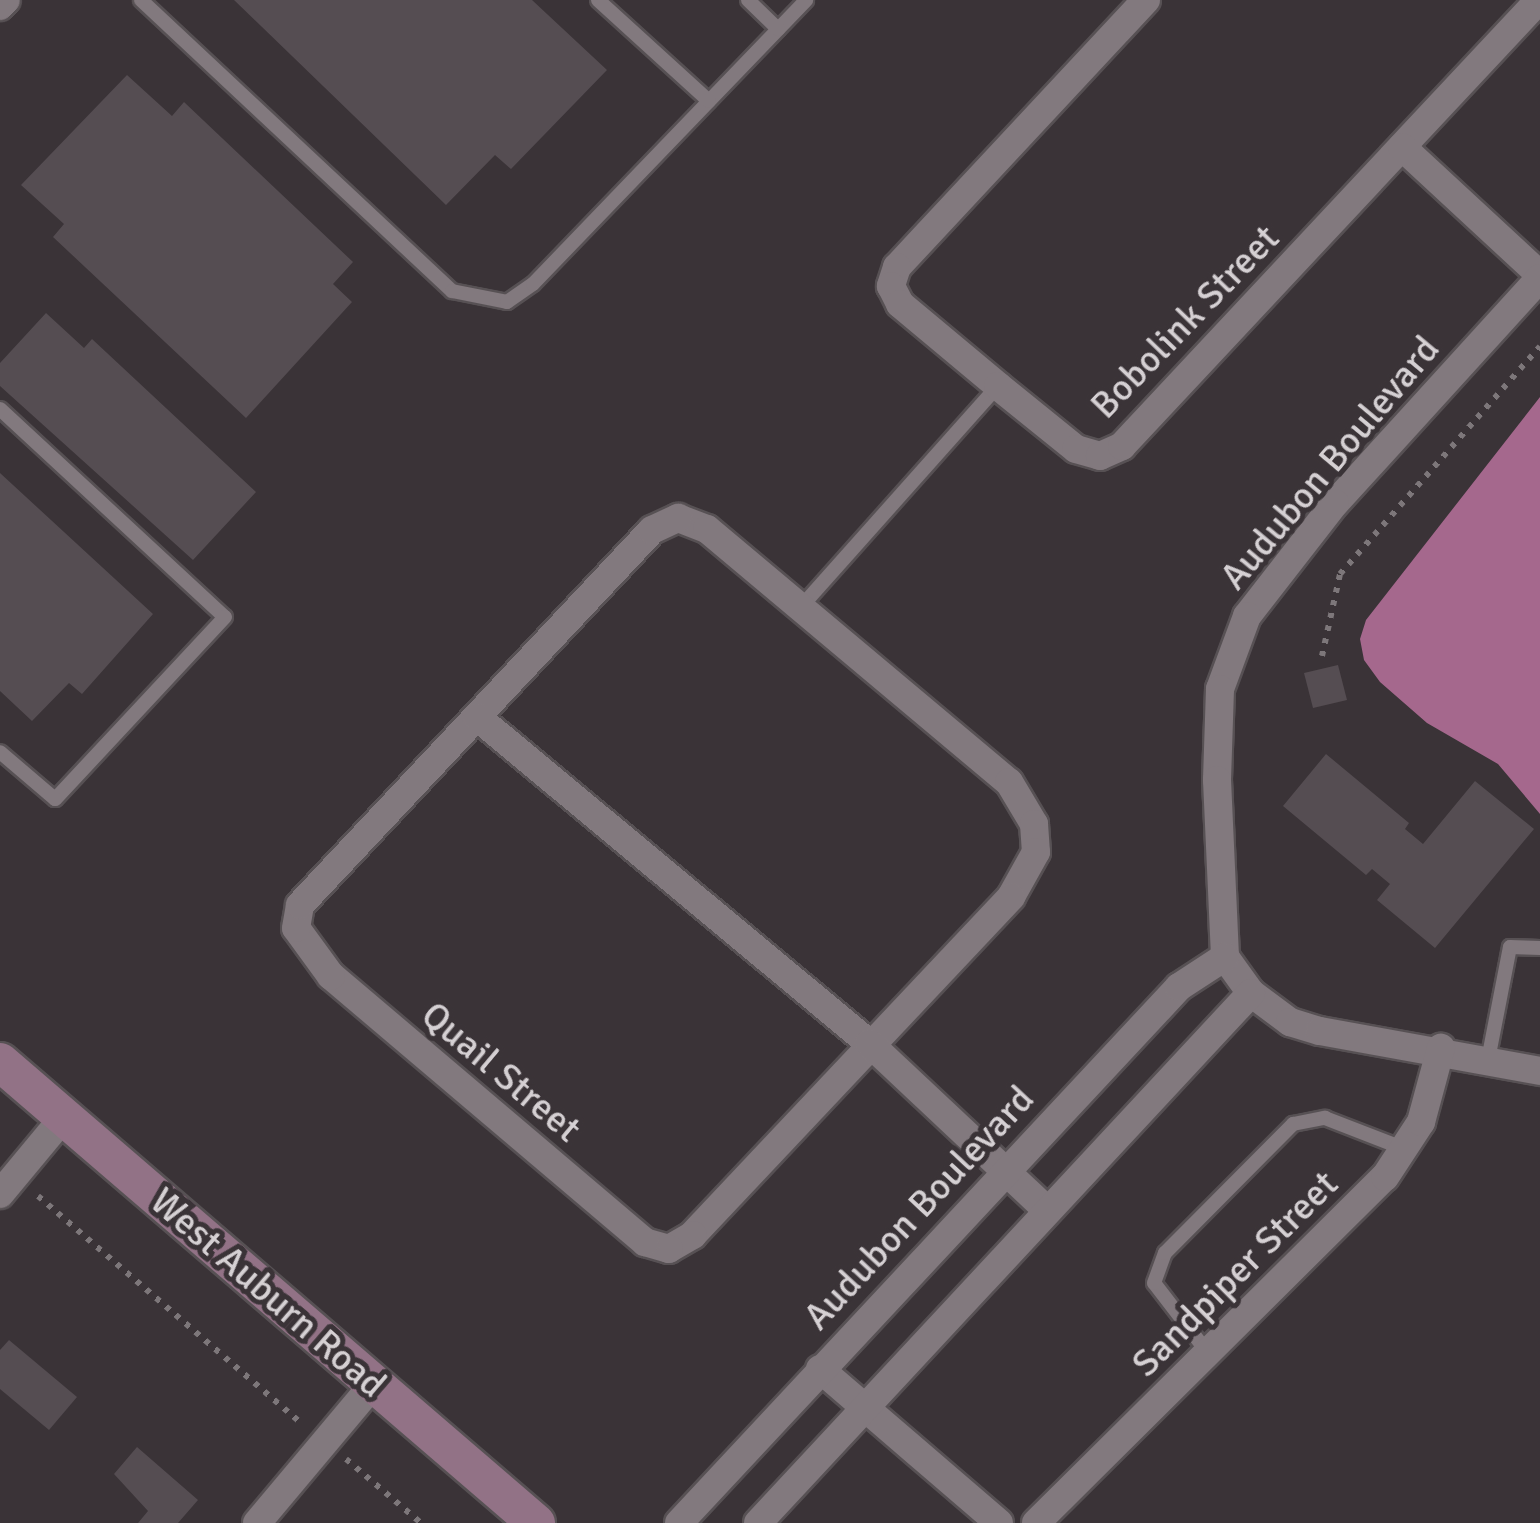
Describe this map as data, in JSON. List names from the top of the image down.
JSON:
{
  "streets": {
    "main road": ["West Auburn Road"],
    "street": [
      "Bobolink Street",
      "Audubon Boulevard",
      "Quail Street",
      "Sandpiper Street"
    ]
  }
}
